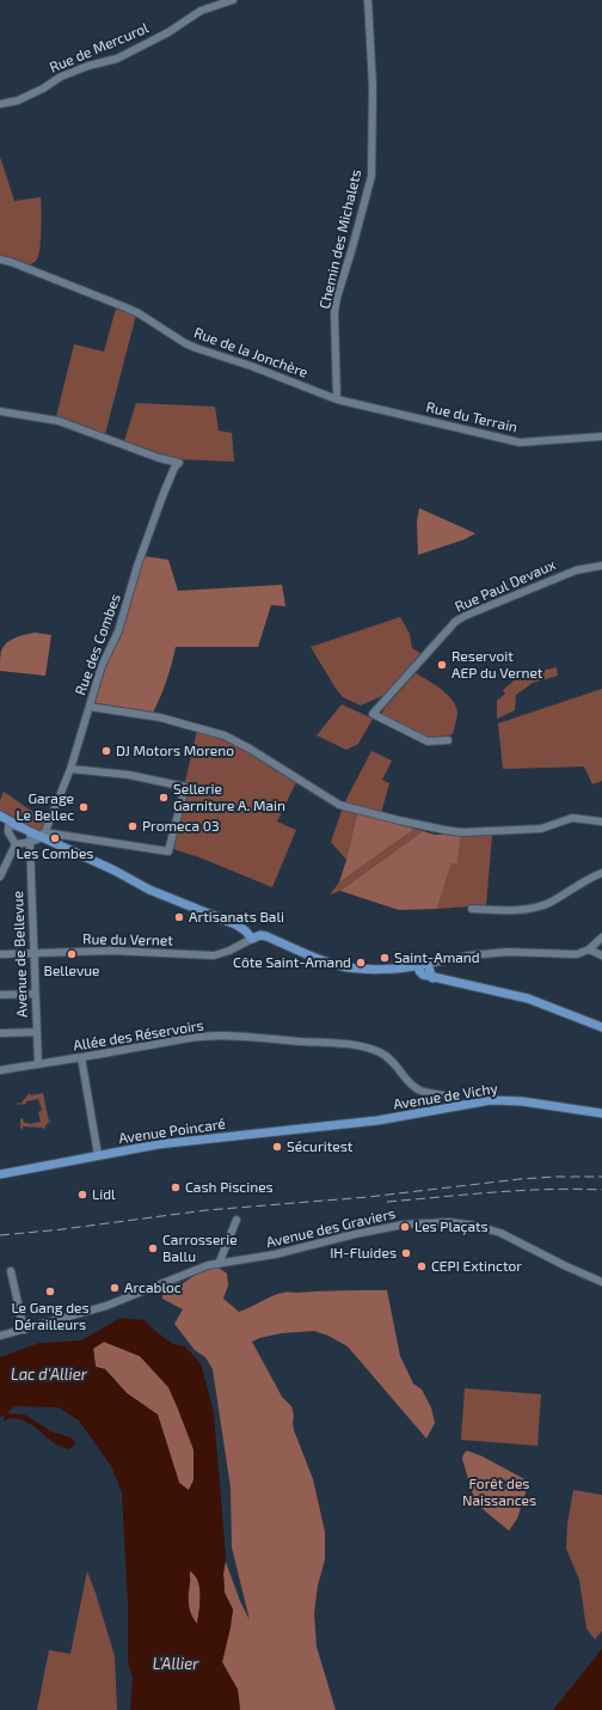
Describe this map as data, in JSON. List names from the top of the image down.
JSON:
{
  "streets": {
    "main road": ["Avenue de Vichy", "Avenue Poincaré"],
    "street": [
      "Rue de Mercurol",
      "Chemin des Michalets",
      "Rue de la Jonchère",
      "Rue du Terrain",
      "Rue Paul Devaux",
      "Rue des Combes",
      "Rue du Vernet",
      "Avenue de Bellevue",
      "Allée des Réservoirs",
      "Avenue des Graviers"
    ]
  },
  "crossings": [
    ["Chemin des Michalets", "Rue de la Jonchère"],
    ["Chemin des Michalets", "Rue du Terrain"],
    ["Rue de la Jonchère", "Rue du Terrain"],
    ["Rue des Combes", "Avenue de Bellevue"],
    ["Rue du Vernet", "Avenue de Bellevue"],
    ["Avenue de Bellevue", "Allée des Réservoirs"],
    ["Allée des Réservoirs", "Avenue de Vichy"],
    ["Avenue de Vichy", "Avenue Poincaré"]
  ],
  "water": ["Lac d'Allier", "L'Allier"],
  "parks": ["Forêt des Naissances"],
  "places": [
    "Reservoit AEP du Vernet",
    "DJ Motors Moreno",
    "Sellerie Garniture A. Main",
    "Garage Le Bellec",
    "Promeca 03",
    "Les Combes",
    "Artisanats Bali",
    "Bellevue",
    "Saint-Amand",
    "Côte Saint-Amand",
    "Sécuritest",
    "Cash Piscines",
    "Lidl",
    "Les Plaçats",
    "Carrosserie Ballu",
    "IH-Fluides",
    "CEPI Extinctor",
    "Arcabloc",
    "Le Gang des Dérailleurs"
  ]
}
